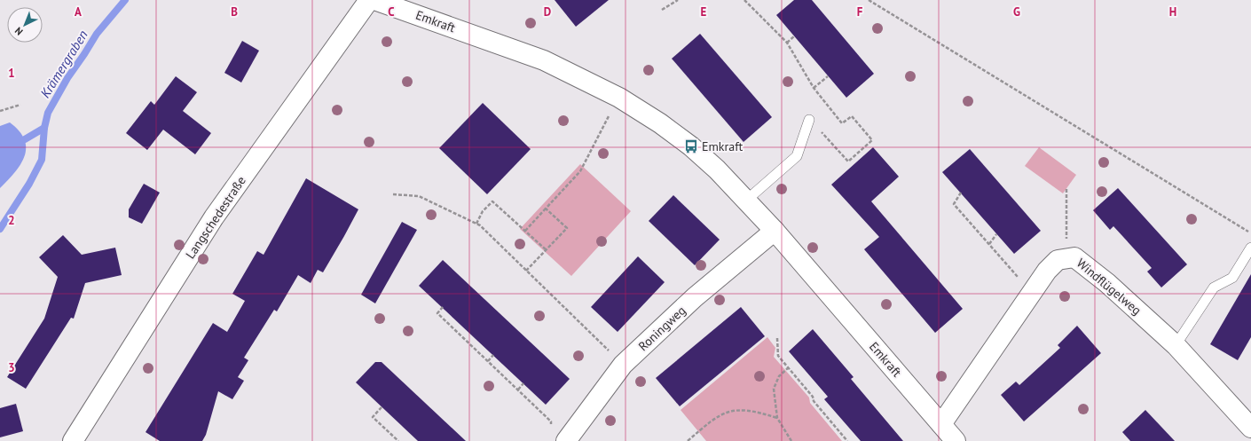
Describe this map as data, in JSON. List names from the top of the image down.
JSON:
{
  "streets": {
    "street": [
      "Emkraft",
      "Langschedestraße",
      "Windflügelweg",
      "Roningweg"
    ]
  },
  "crossings": [
    ["Emkraft", "Windflügelweg"],
    ["Emkraft", "Roningweg"]
  ],
  "water": ["Krämergraben"],
  "places": {
    "bus stop": ["Emkraft"]
  },
  "north": "bottom left",
  "grid": {
    "columns": [
      "A",
      "B",
      "C",
      "D",
      "E",
      "F",
      "G",
      "H"
    ],
    "rows": ["1", "2", "3"]
  }
}
